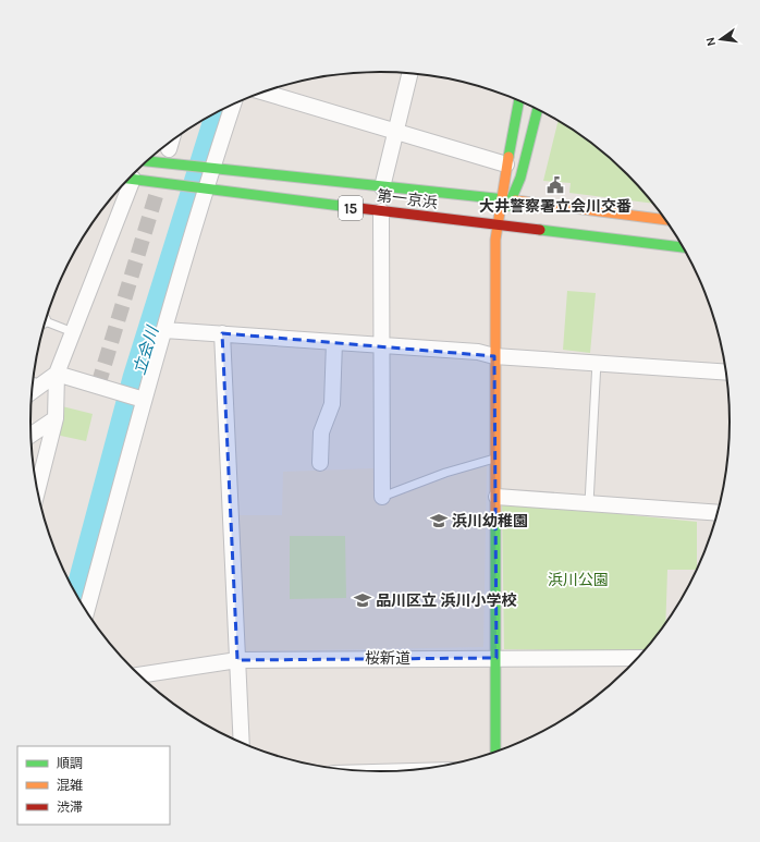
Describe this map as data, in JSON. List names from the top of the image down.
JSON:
{
  "streets": {
    "main road": ["第一京浜", "15"],
    "street": ["桜新道"]
  },
  "water": ["立会川"],
  "parks": ["浜川公園"],
  "places": {
    "public building": ["大井警察署立会川交番"],
    "school or university": ["浜川幼稚園", "品川区立 浜川小学校"]
  },
  "legend": ["順調", "混雑", "渋滞"],
  "north": "left"
}
